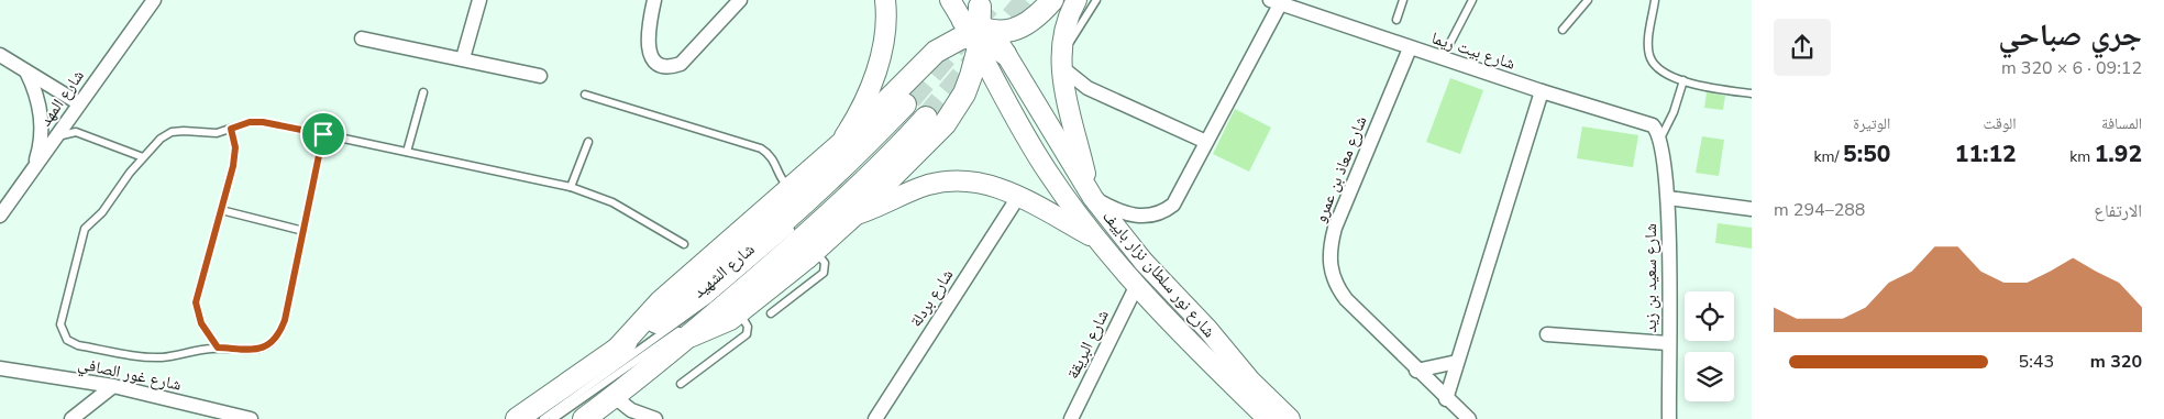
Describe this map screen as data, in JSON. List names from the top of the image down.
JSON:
{
  "streets": {
    "highway": ["شارع الشهيد"],
    "main road": ["شارع نور سلطان نزار باييف"],
    "street": [
      "شارع بيت ريما",
      "شارع المهد",
      "شارع معاذ بن عمرو",
      "شارع سعيد بن زيد",
      "شارع بردلة",
      "شارع البريقة",
      "شارع غور الصافي"
    ]
  },
  "crossings": [
    ["شارع بيت ريما", "شارع معاذ بن عمرو"],
    ["شارع بيت ريما", "شارع سعيد بن زيد"],
    ["شارع نور سلطان نزار باييف", "شارع البريقة"]
  ],
  "page": {
    "heading": ["جري صباحي", "09:12 · 6 × 320 m"],
    "stats": [
      ["المسافة", "1.92 km"],
      ["الوقت", "11:12"],
      ["الوتيرة", "5:50 /km"]
    ],
    "chart": ["الارتفاع", "288–294 m"],
    "list": [
      {
        "name": "320 m",
        "note": "5:43"
      }
    ]
  }
}
